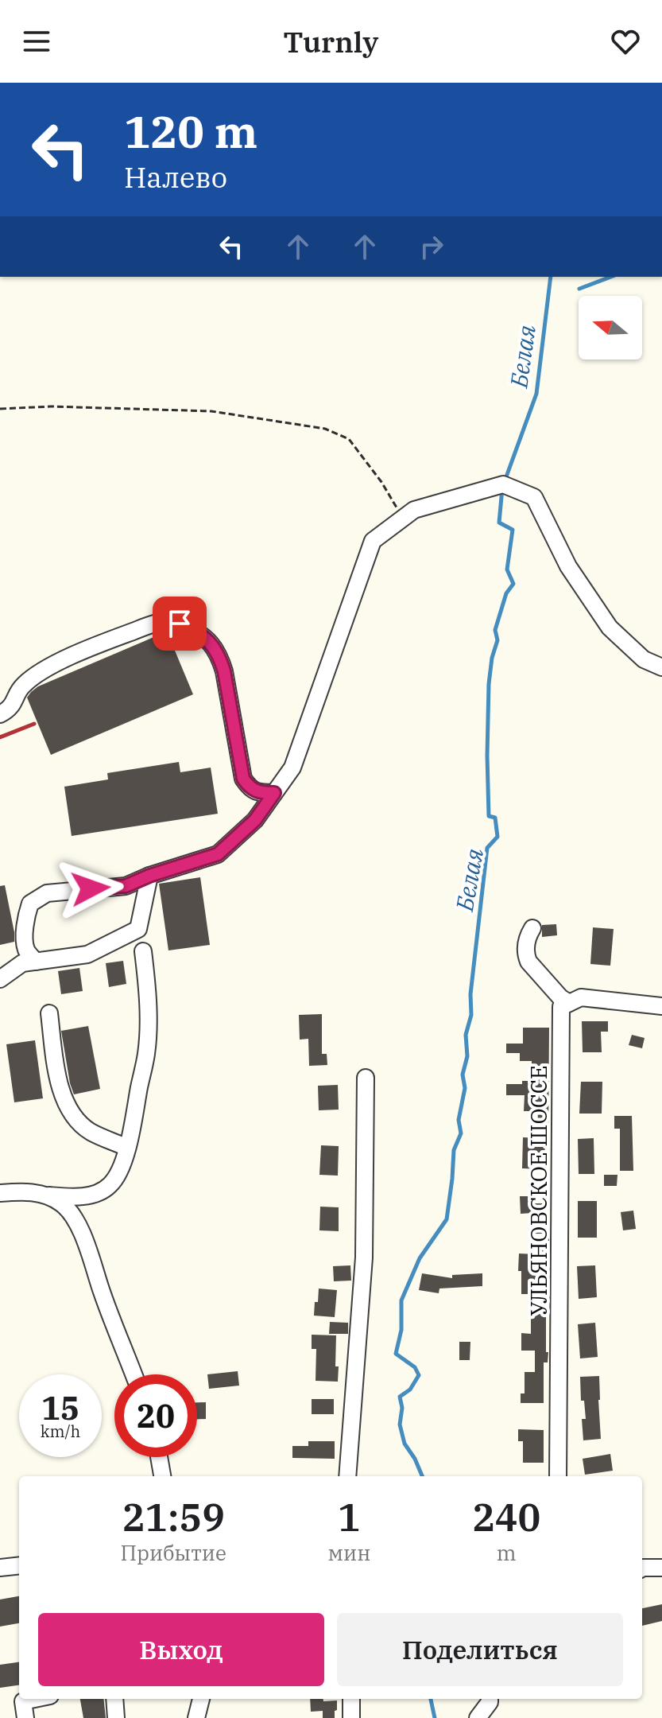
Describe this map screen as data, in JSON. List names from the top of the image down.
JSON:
{
  "streets": {
    "street": ["УЛЬЯНОВСКОЕ ШОССЕ"]
  },
  "water": ["Белая"],
  "north": "left",
  "page": {
    "header": "Turnly",
    "turn": ["120 m", "Налево"],
    "speed": "15 km/h",
    "limit": "20",
    "eta": [
      "21:59",
      "Прибытие",
      "1",
      "мин",
      "240",
      "m"
    ],
    "buttons": ["Выход", "Поделиться"]
  }
}
